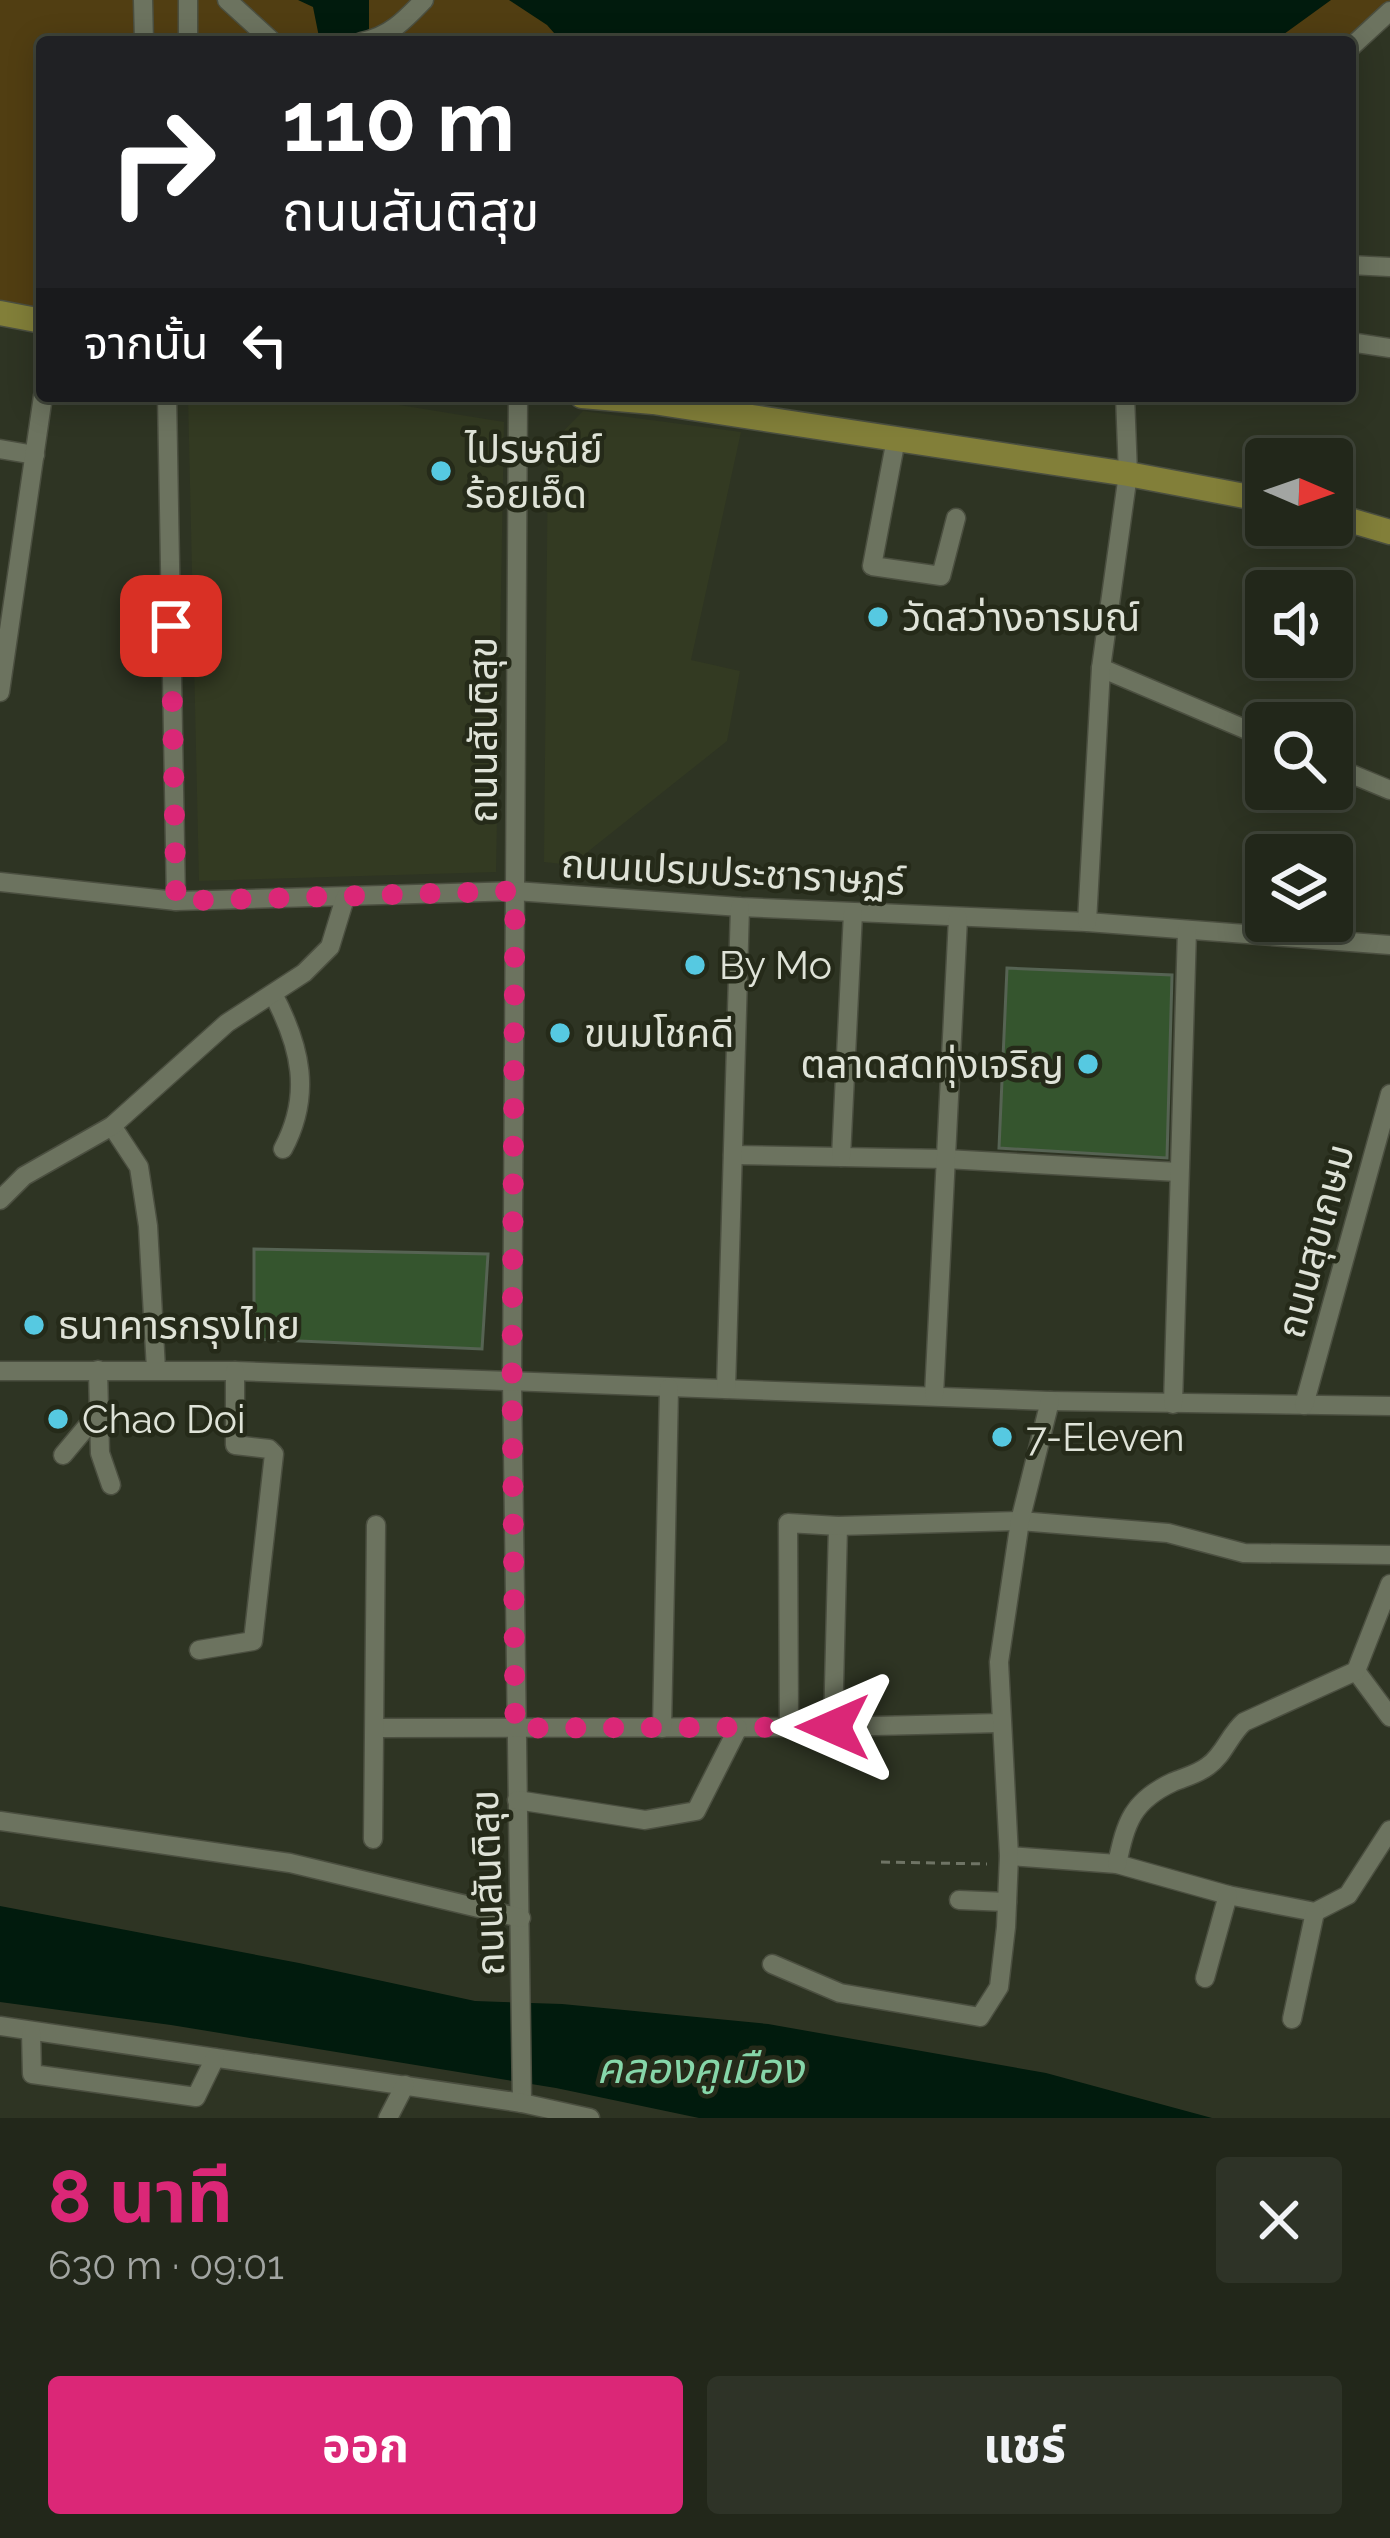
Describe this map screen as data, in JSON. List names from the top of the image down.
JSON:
{
  "streets": {
    "street": ["ถนนสันติสุข", "ถนนเปรมประชาราษฏร์", "ถนนสุขเกษม"]
  },
  "crossings": [
    ["ถนนสันติสุข", "ถนนเปรมประชาราษฏร์"]
  ],
  "water": ["คลองคูเมือง"],
  "places": [
    "ไปรษณีย์ ร้อยเอ็ด",
    "วัดสว่างอารมณ์",
    "By Mo",
    "ขนมโชคดี",
    "ตลาดสดทุ่งเจริญ",
    "ธนาคารกรุงไทย",
    "Chao Doi",
    "7-Eleven"
  ],
  "north": "right",
  "page": {
    "turn": ["110 m", "ถนนสันติสุข"],
    "then": "จากนั้น",
    "heading": ["8 นาที", "630 m · 09:01"],
    "buttons": ["ออก", "แชร์"]
  }
}
